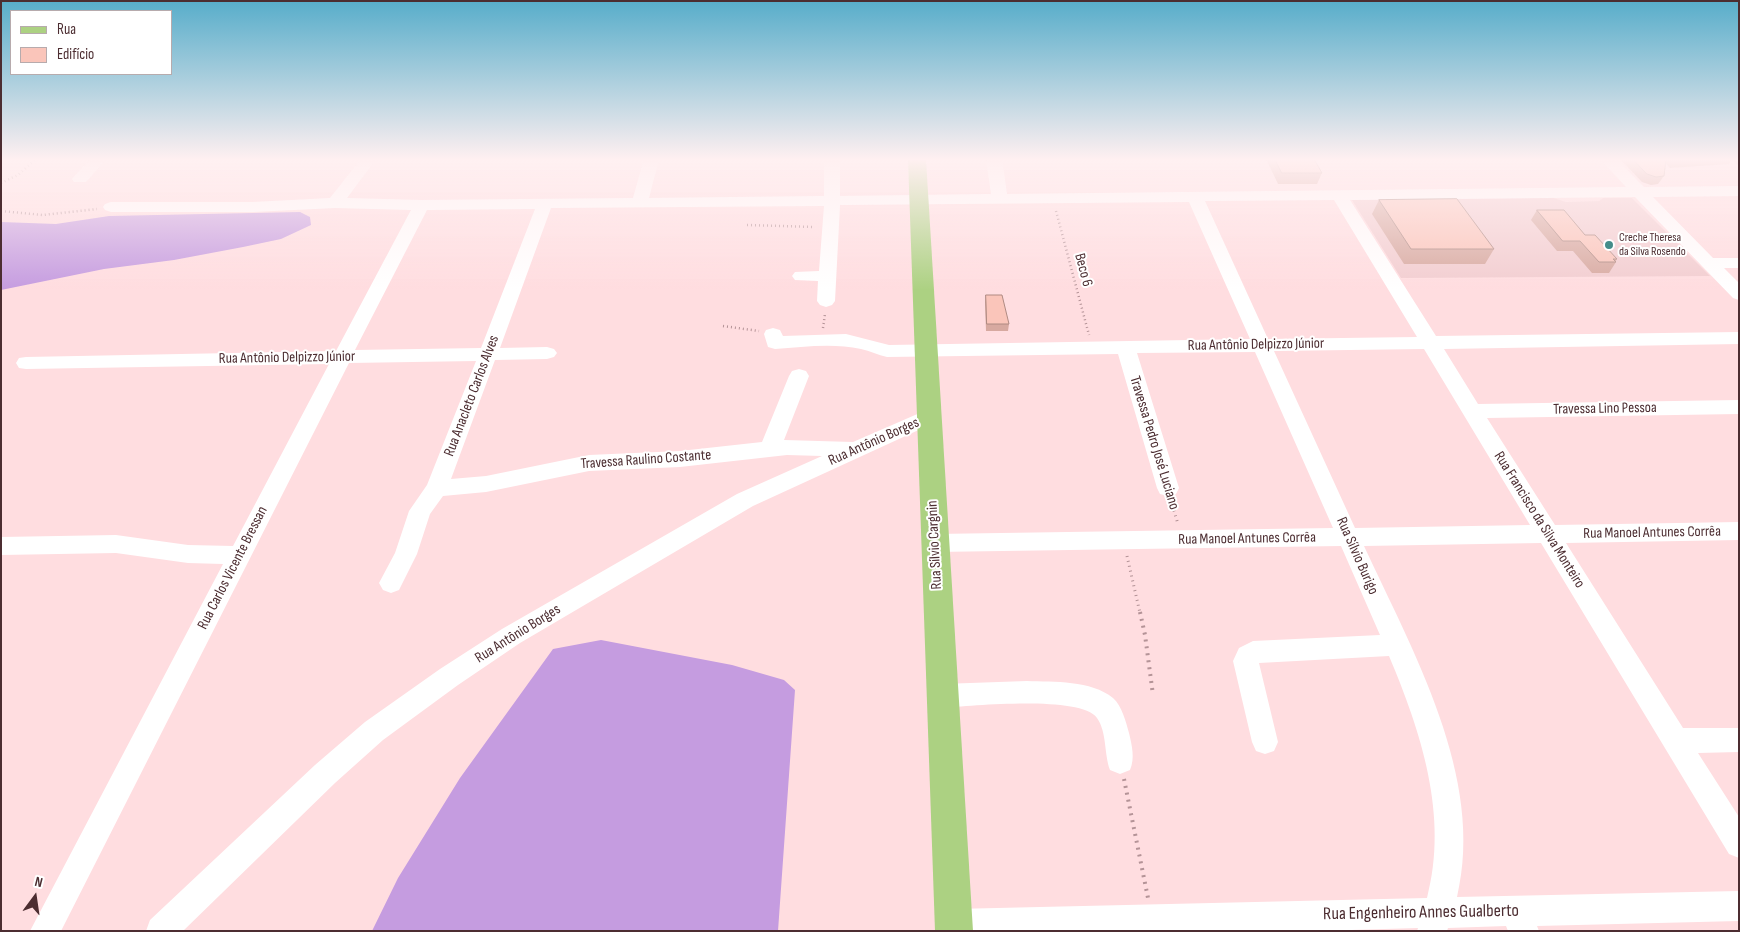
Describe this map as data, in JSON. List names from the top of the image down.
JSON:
{
  "streets": {
    "main road": ["Rua Sílvio Cargnin"],
    "street": [
      "Rua Antônio Delpizzo Júnior",
      "Rua Anacleto Carlos Alves",
      "Travessa Lino Pessoa",
      "Rua Antônio Borges",
      "Travessa Pedro José Luciano",
      "Travessa Raulino Costante",
      "Rua Francisco da Silva Monteiro",
      "Rua Manoel Antunes Corrêa",
      "Rua Sílvio Burigo",
      "Rua Carlos Vicente Bressan",
      "Rua Engenheiro Annes Gualberto"
    ],
    "path": ["Beco 6"]
  },
  "crossings": [
    ["Beco 6", "Rua Antônio Delpizzo Júnior"],
    ["Rua Antônio Delpizzo Júnior", "Rua Anacleto Carlos Alves"],
    ["Rua Antônio Delpizzo Júnior", "Travessa Pedro José Luciano"],
    ["Rua Antônio Delpizzo Júnior", "Rua Francisco da Silva Monteiro"],
    ["Rua Antônio Delpizzo Júnior", "Rua Sílvio Cargnin"],
    ["Rua Antônio Delpizzo Júnior", "Rua Sílvio Burigo"],
    ["Rua Antônio Delpizzo Júnior", "Rua Carlos Vicente Bressan"],
    ["Rua Anacleto Carlos Alves", "Travessa Raulino Costante"],
    ["Travessa Lino Pessoa", "Rua Francisco da Silva Monteiro"],
    ["Rua Antônio Borges", "Travessa Raulino Costante"],
    ["Rua Antônio Borges", "Rua Sílvio Cargnin"],
    ["Travessa Pedro José Luciano", "Rua Manoel Antunes Corrêa"],
    ["Rua Francisco da Silva Monteiro", "Rua Manoel Antunes Corrêa"],
    ["Rua Manoel Antunes Corrêa", "Rua Sílvio Cargnin"],
    ["Rua Manoel Antunes Corrêa", "Rua Sílvio Burigo"],
    ["Rua Sílvio Cargnin", "Rua Engenheiro Annes Gualberto"],
    ["Rua Sílvio Burigo", "Rua Engenheiro Annes Gualberto"]
  ],
  "places": ["Creche Theresa da Silva Rosendo"],
  "legend": ["Rua", "Edifício"],
  "north": "top"
}
